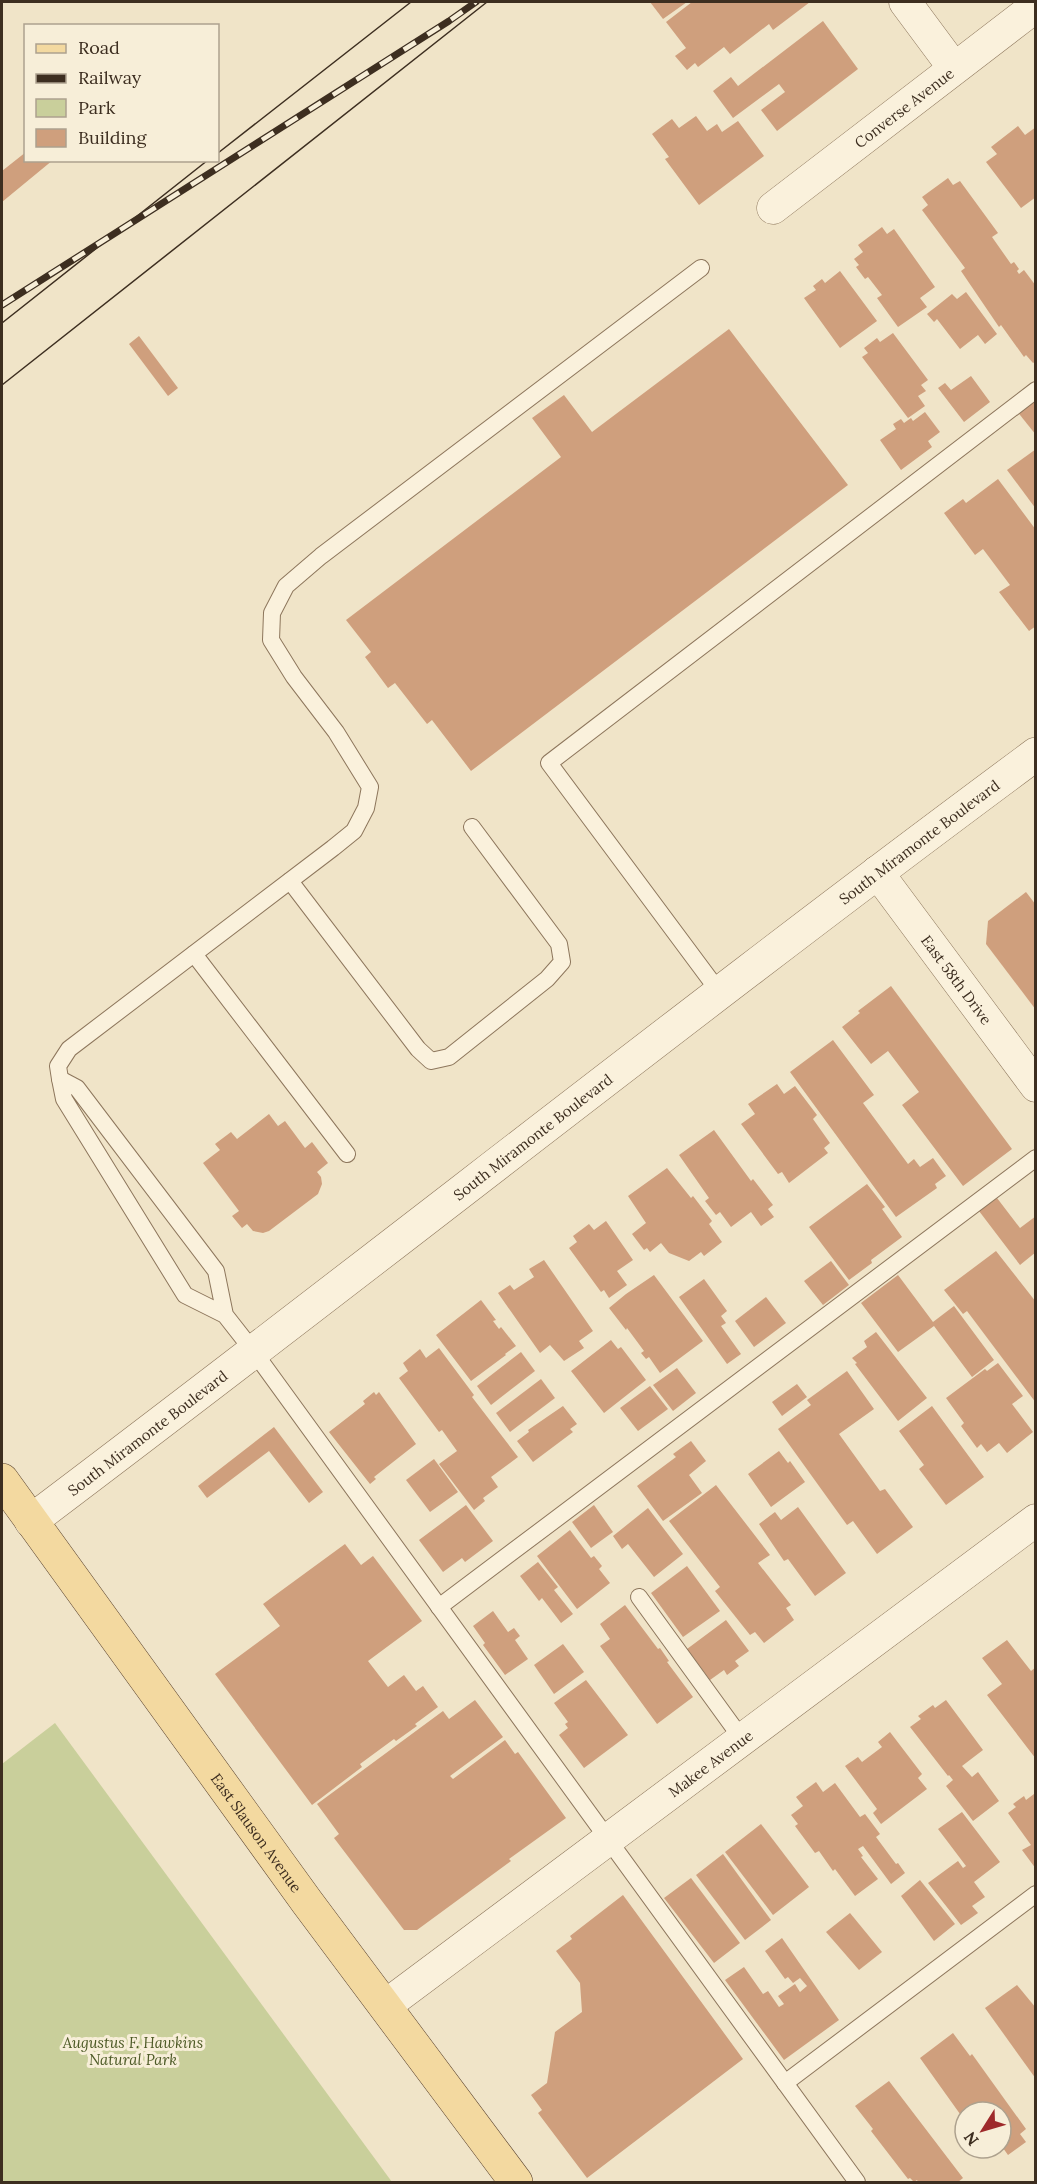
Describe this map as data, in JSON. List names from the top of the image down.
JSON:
{
  "streets": {
    "main road": ["East Slauson Avenue"],
    "street": [
      "Converse Avenue",
      "South Miramonte Boulevard",
      "East 58th Drive",
      "Makee Avenue"
    ]
  },
  "crossings": [
    ["South Miramonte Boulevard", "East 58th Drive"],
    ["South Miramonte Boulevard", "East Slauson Avenue"],
    ["Makee Avenue", "East Slauson Avenue"]
  ],
  "parks": ["Augustus F. Hawkins Natural Park"],
  "legend": [
    "Road",
    "Railway",
    "Park",
    "Building"
  ],
  "north": "bottom left"
}
